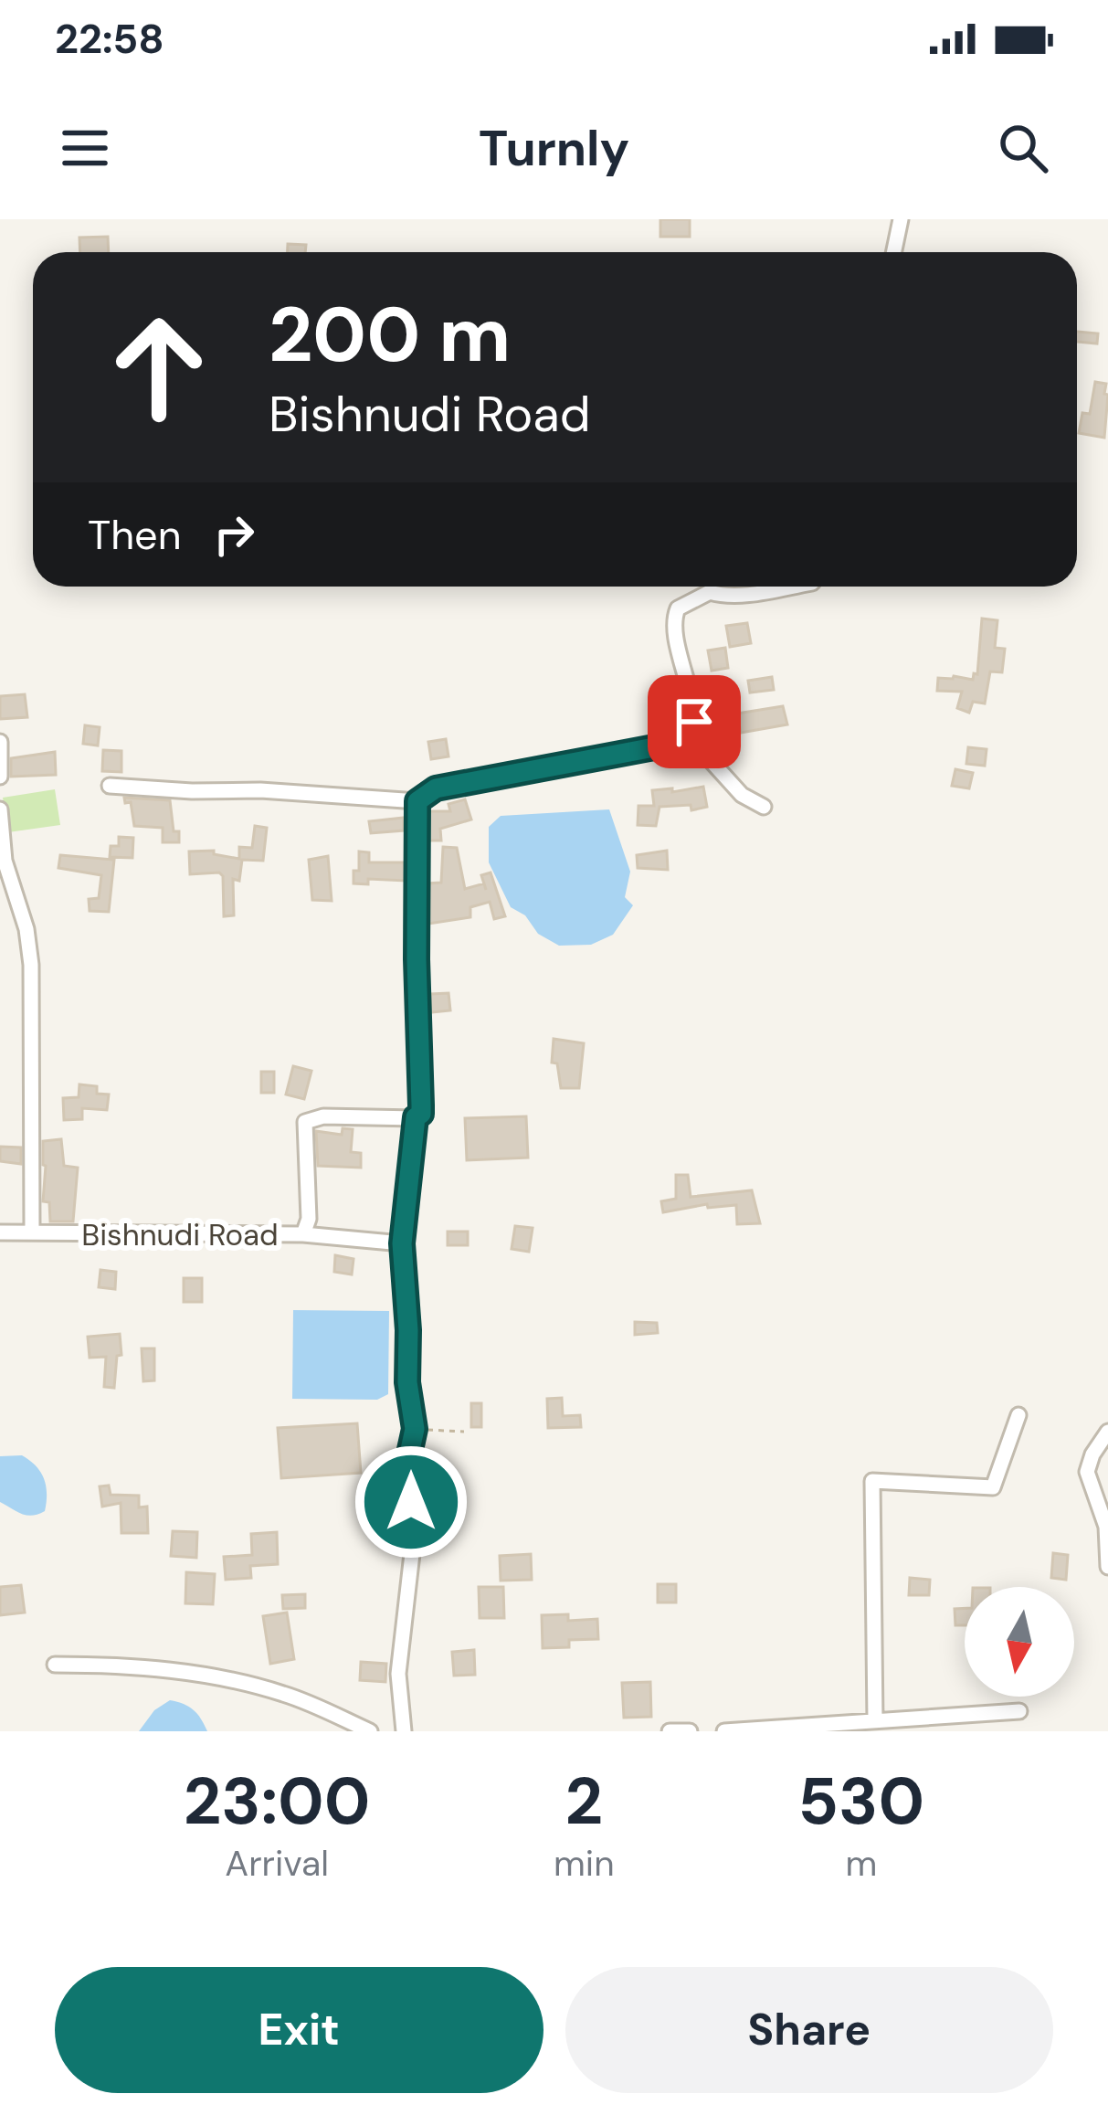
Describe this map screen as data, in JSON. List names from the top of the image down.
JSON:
{
  "streets": {
    "street": ["Bishnudi Road"]
  },
  "north": "bottom",
  "page": {
    "status": "22:58",
    "header": "Turnly",
    "turn": ["200 m", "Bishnudi Road"],
    "then": "Then",
    "eta": [
      "23:00",
      "Arrival",
      "2",
      "min",
      "530",
      "m"
    ],
    "buttons": ["Exit", "Share"]
  }
}
